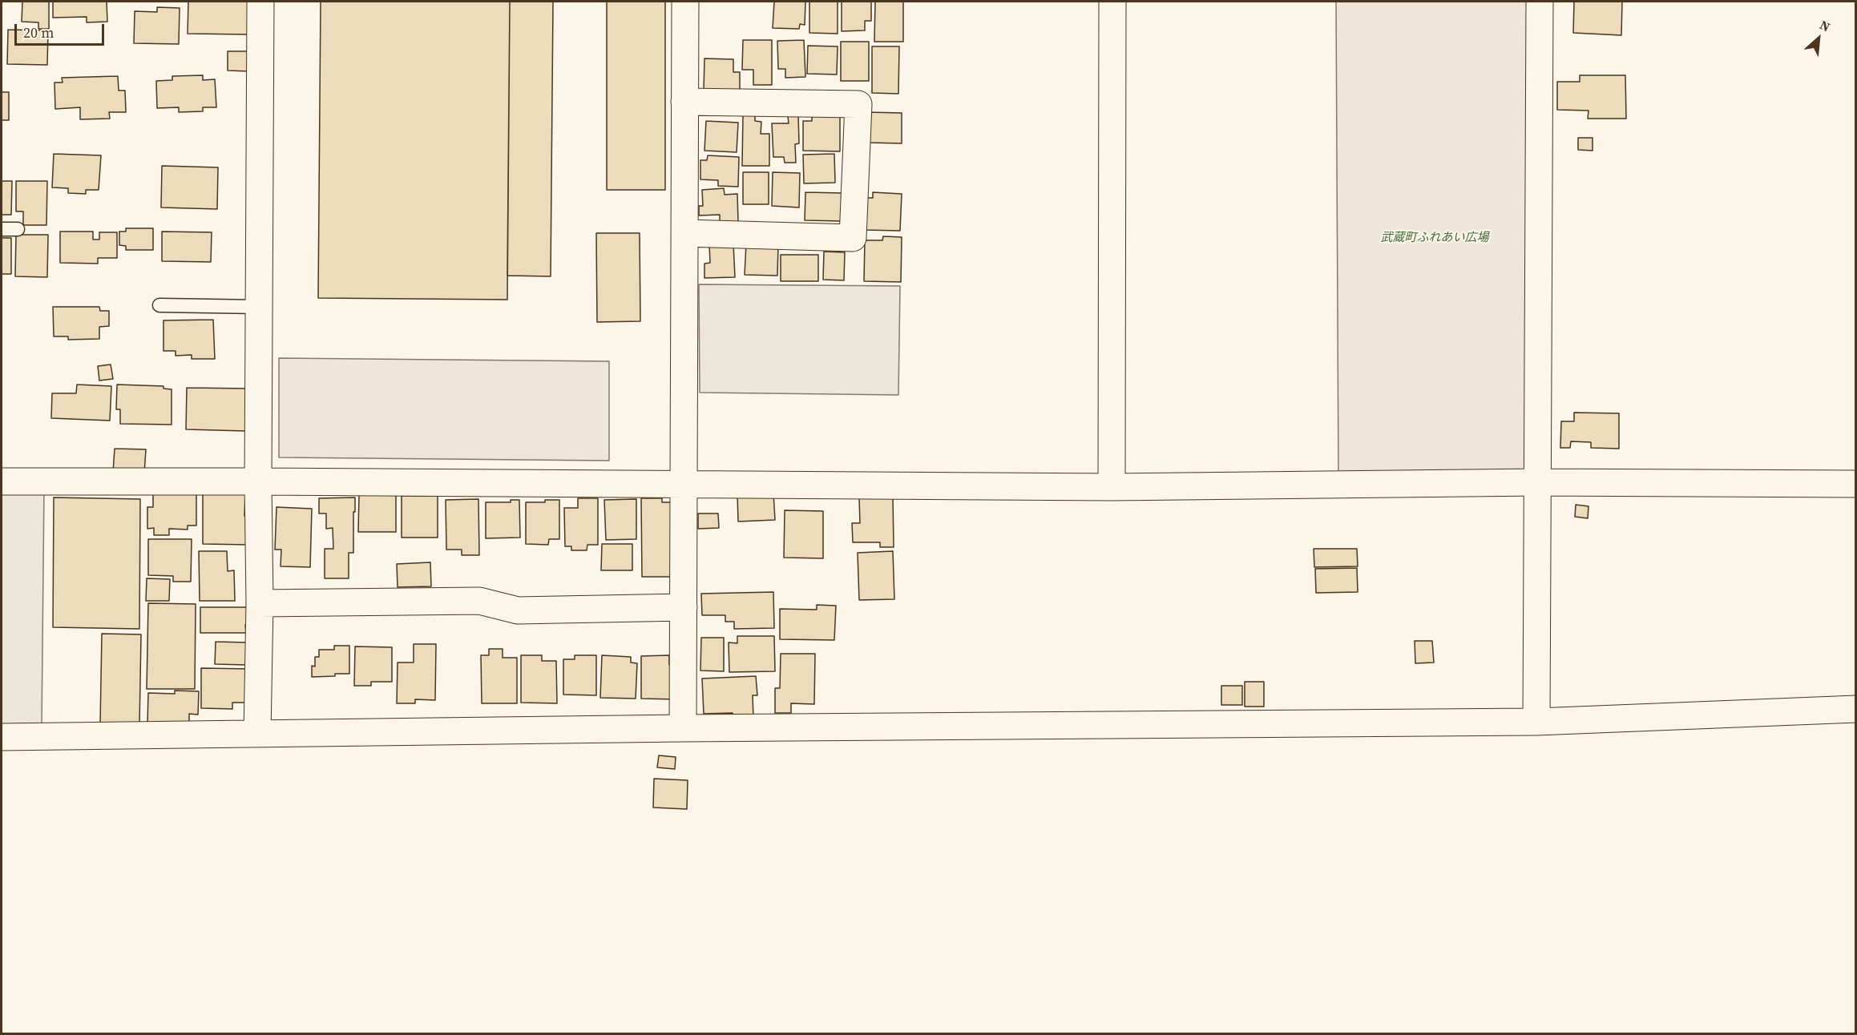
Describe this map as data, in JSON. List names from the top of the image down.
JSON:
{
  "parks": ["武蔵町ふれあい広場"],
  "scale_bar": "20 m",
  "north": "top right"
}
